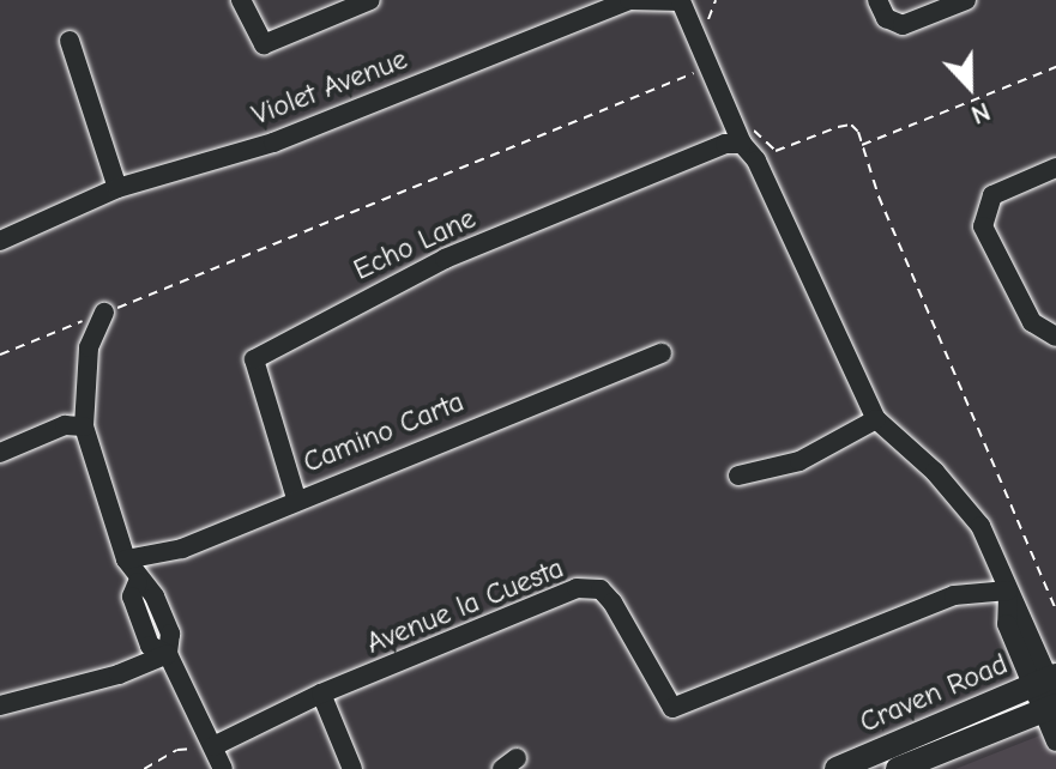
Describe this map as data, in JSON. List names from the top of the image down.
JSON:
{
  "streets": {
    "main road": ["Craven Road"],
    "street": [
      "Violet Avenue",
      "Echo Lane",
      "Camino Carta",
      "Avenue la Cuesta"
    ]
  },
  "crossings": [
    ["Echo Lane", "Camino Carta"]
  ],
  "north": "bottom"
}
